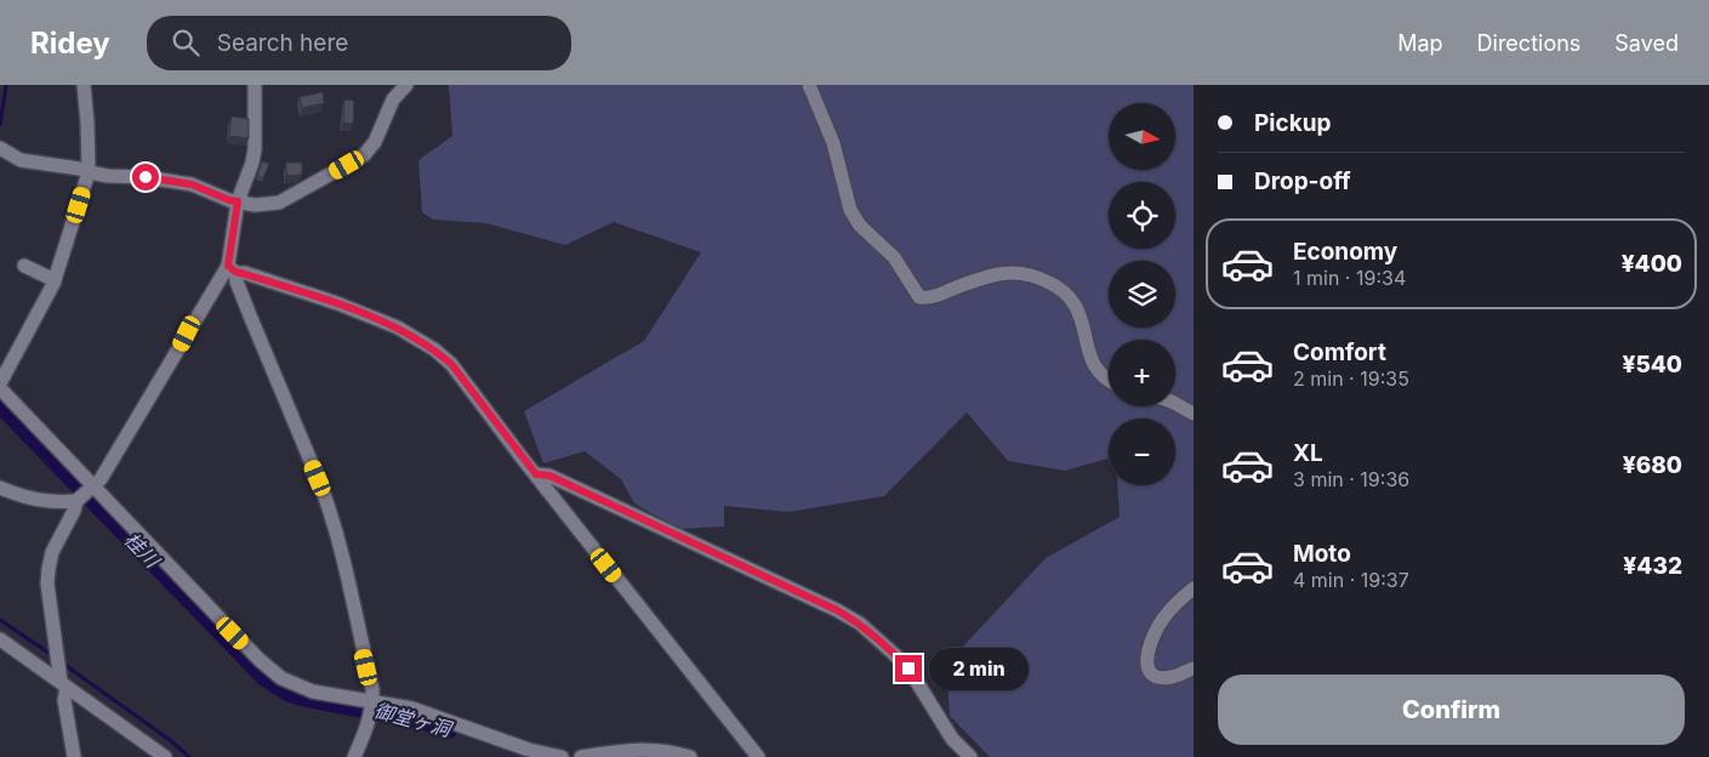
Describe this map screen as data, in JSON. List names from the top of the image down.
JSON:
{
  "water": ["桂川", "御堂ヶ洞"],
  "north": "right",
  "page": {
    "header": "Ridey",
    "search": "Search here",
    "nav": ["Map", "Directions", "Saved"],
    "banner": ["Pickup", "Drop-off"],
    "map_buttons": ["+", "−"],
    "list": [
      {
        "name": "Economy",
        "note": "1 min · 19:34",
        "value": "¥400"
      },
      {
        "name": "Comfort",
        "note": "2 min · 19:35",
        "value": "¥540"
      },
      {
        "name": "XL",
        "note": "3 min · 19:36",
        "value": "¥680"
      },
      {
        "name": "Moto",
        "note": "4 min · 19:37",
        "value": "¥432"
      }
    ],
    "bubble": "2 min",
    "buttons": "Confirm"
  }
}
